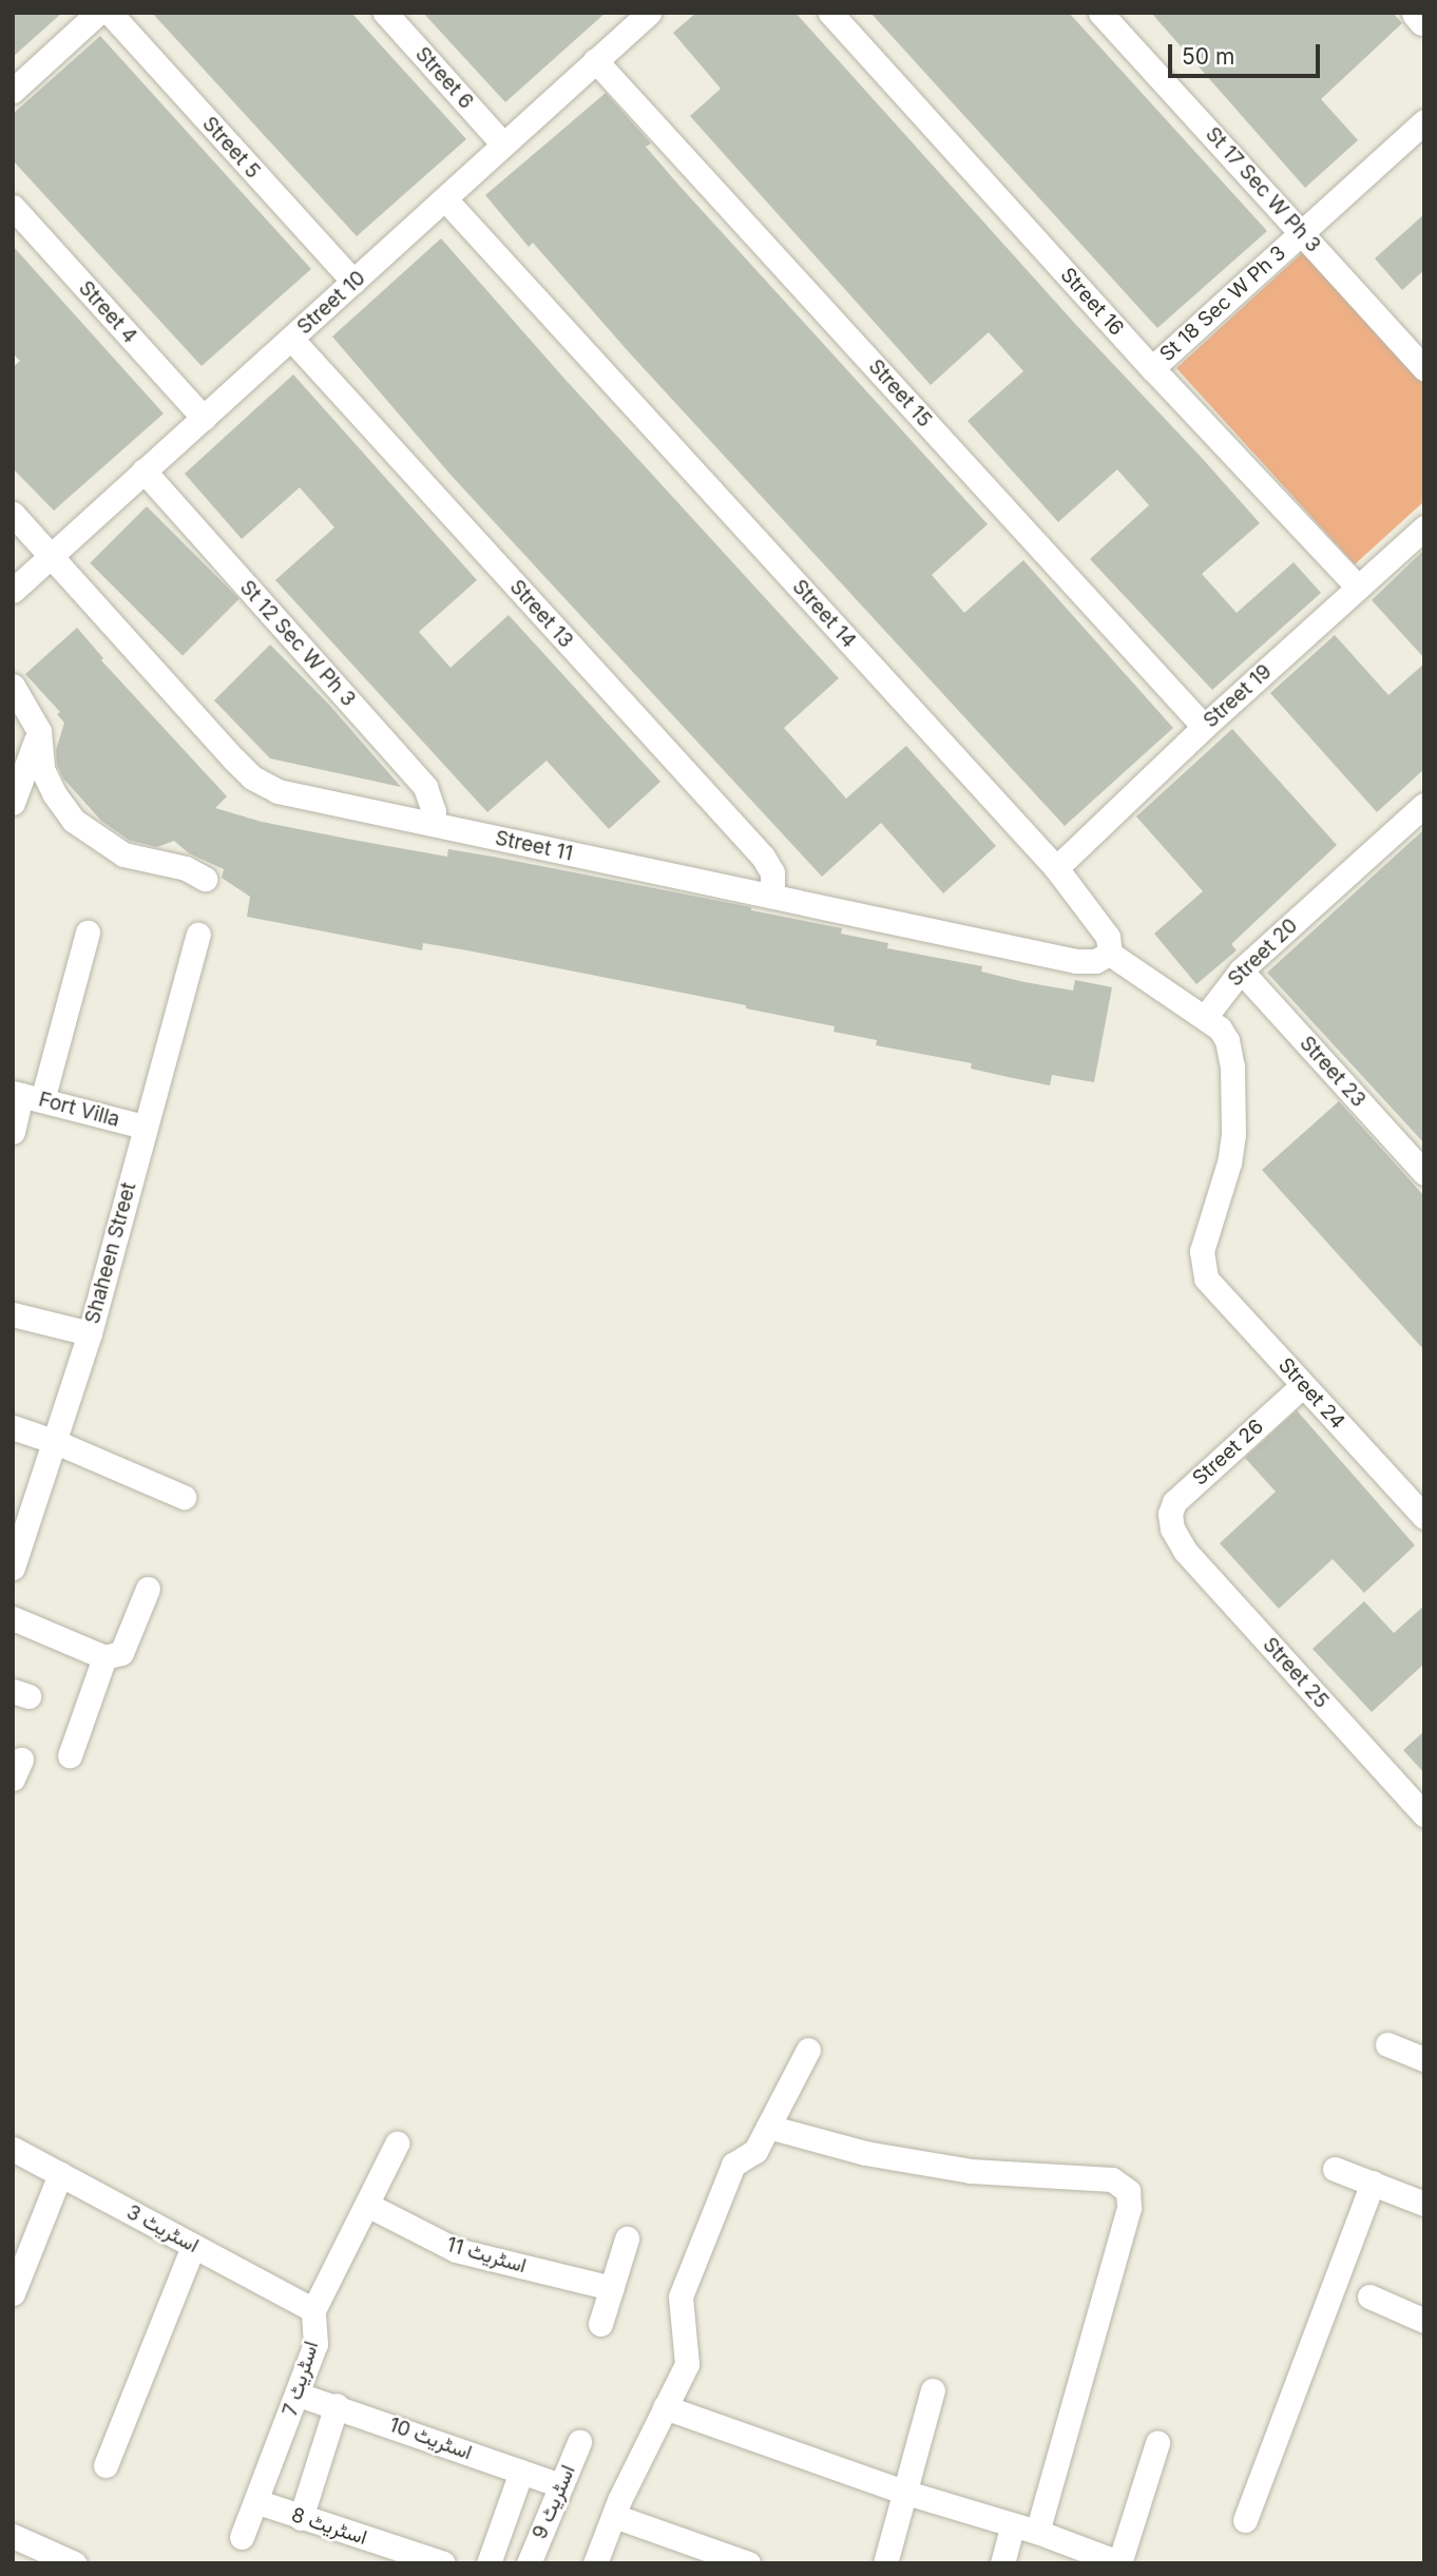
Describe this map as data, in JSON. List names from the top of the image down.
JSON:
{
  "streets": {
    "street": [
      "Street 6",
      "Street 5",
      "St 17 Sec W Ph 3",
      "Street 16",
      "Street 10",
      "St 18 Sec W Ph 3",
      "Street 4",
      "Street 15",
      "Street 13",
      "Street 14",
      "St 12 Sec W Ph 3",
      "Street 19",
      "Street 11",
      "Street 20",
      "Street 23",
      "Fort Villa",
      "Shaheen Street",
      "Street 24",
      "Street 26",
      "Street 25",
      "اسٹریٹ 3",
      "اسٹریٹ 11",
      "اسٹریٹ 7",
      "اسٹریٹ 10",
      "اسٹریٹ 9",
      "اسٹریٹ 8"
    ]
  },
  "crossings": [
    ["Street 6", "Street 10"],
    ["Street 5", "Street 10"],
    ["St 17 Sec W Ph 3", "St 18 Sec W Ph 3"],
    ["Street 16", "St 18 Sec W Ph 3"],
    ["Street 16", "Street 19"],
    ["Street 10", "Street 4"],
    ["Street 10", "Street 15"],
    ["Street 10", "Street 13"],
    ["Street 10", "Street 14"],
    ["Street 10", "St 12 Sec W Ph 3"],
    ["Street 10", "Street 11"],
    ["Street 15", "Street 19"],
    ["Street 13", "Street 11"],
    ["Street 14", "Street 19"],
    ["Street 14", "Street 11"],
    ["St 12 Sec W Ph 3", "Street 11"],
    ["Street 20", "Street 23"],
    ["Street 20", "Street 24"],
    ["Fort Villa", "Shaheen Street"],
    ["Street 24", "Street 26"],
    ["Street 26", "Street 25"],
    ["اسٹریٹ 3", "اسٹریٹ 7"],
    ["اسٹریٹ 11", "اسٹریٹ 7"],
    ["اسٹریٹ 7", "اسٹریٹ 10"],
    ["اسٹریٹ 7", "اسٹریٹ 8"],
    ["اسٹریٹ 10", "اسٹریٹ 9"]
  ],
  "scale_bar": "50 m"
}
